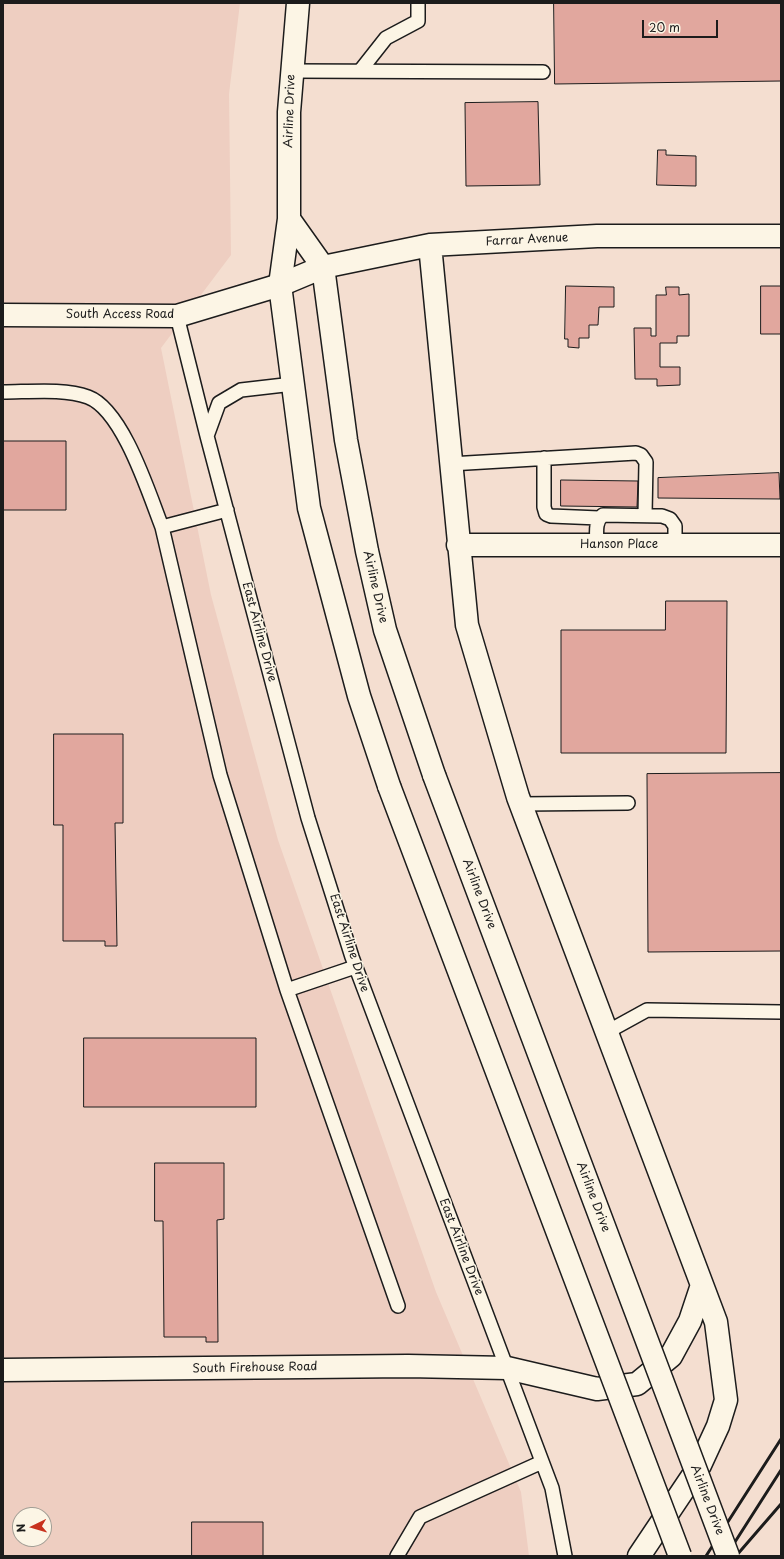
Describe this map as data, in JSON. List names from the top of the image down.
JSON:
{
  "streets": {
    "main road": [
      "Airline Drive",
      "Farrar Avenue",
      "South Access Road",
      "Hanson Place",
      "South Firehouse Road"
    ],
    "lane": ["East Airline Drive"]
  },
  "crossings": [
    ["Airline Drive", "Farrar Avenue"],
    ["Airline Drive", "South Access Road"],
    ["Farrar Avenue", "South Access Road"],
    ["South Access Road", "East Airline Drive"],
    ["East Airline Drive", "South Firehouse Road"]
  ],
  "scale_bar": "20 m",
  "north": "left"
}
